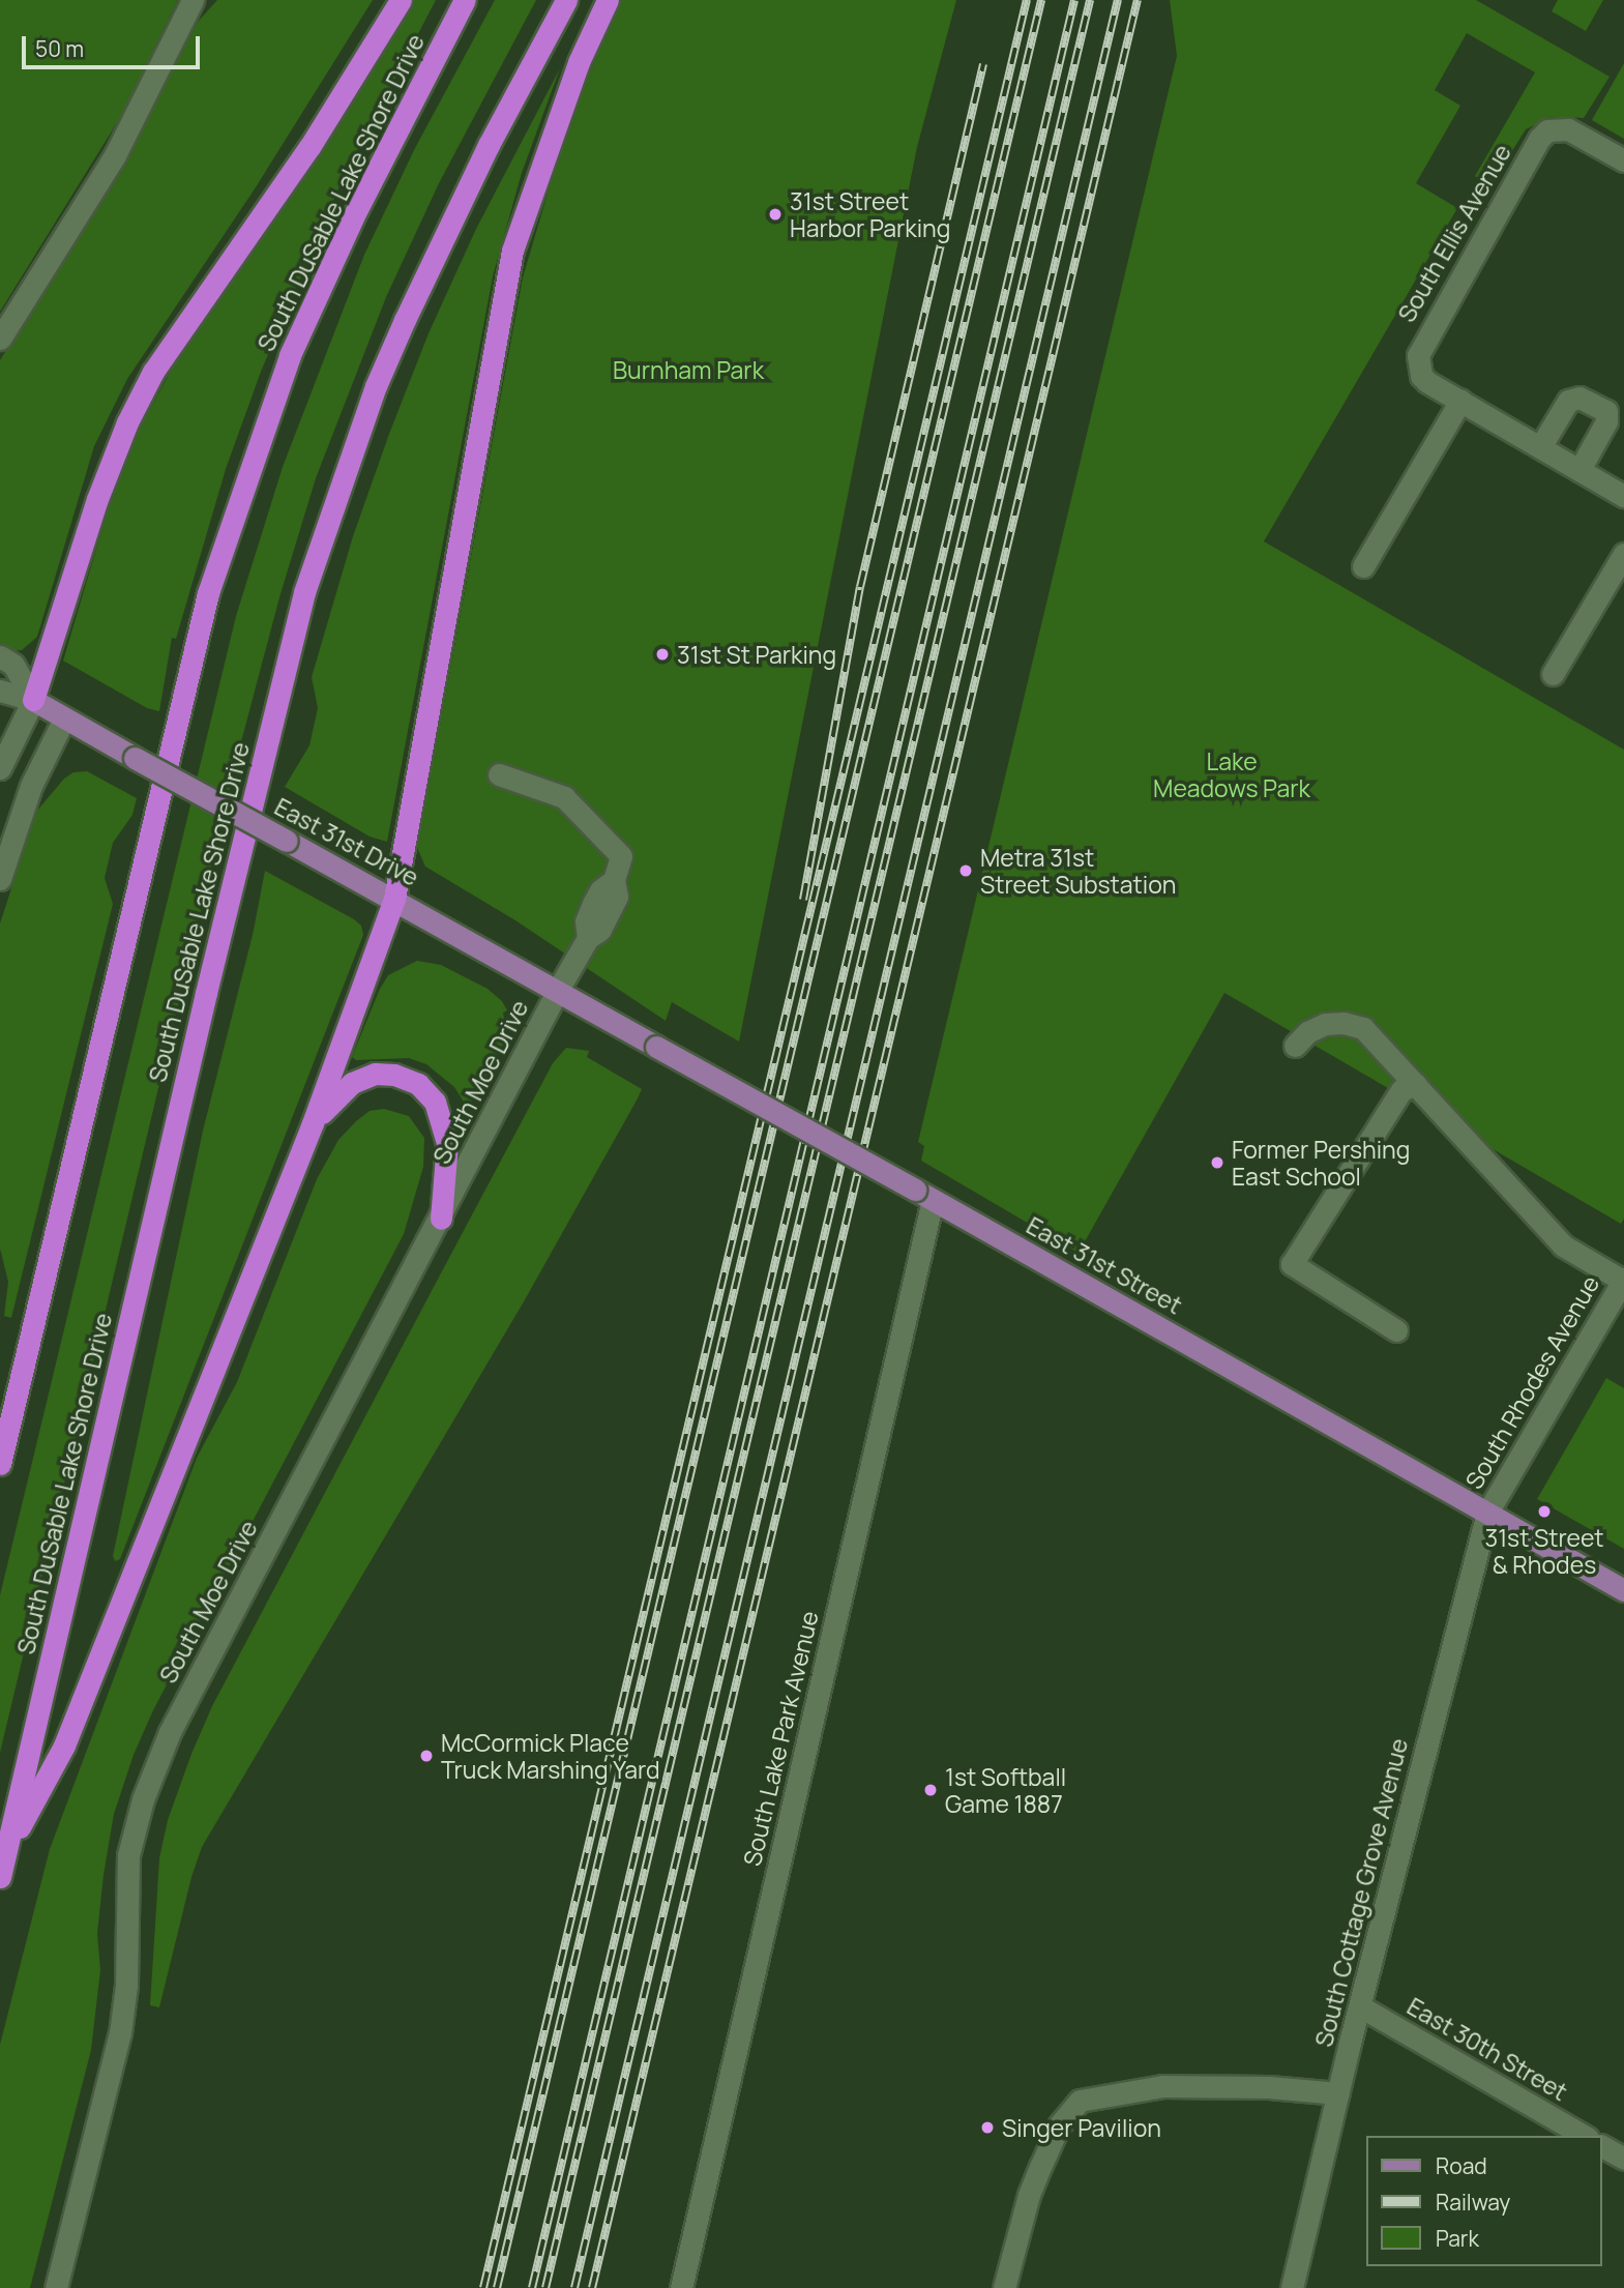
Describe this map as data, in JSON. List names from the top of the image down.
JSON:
{
  "streets": {
    "highway": ["South DuSable Lake Shore Drive"],
    "main road": ["East 31st Drive", "East 31st Street"],
    "street": [
      "South Ellis Avenue",
      "South Moe Drive",
      "South Rhodes Avenue",
      "South Lake Park Avenue",
      "South Cottage Grove Avenue",
      "East 30th Street"
    ]
  },
  "crossings": [
    ["East 31st Drive", "South Moe Drive"],
    ["East 31st Drive", "East 31st Street"],
    ["South Moe Drive", "East 31st Street"],
    ["East 31st Street", "South Rhodes Avenue"],
    ["East 31st Street", "South Lake Park Avenue"],
    ["East 31st Street", "South Cottage Grove Avenue"],
    ["South Rhodes Avenue", "South Cottage Grove Avenue"],
    ["South Cottage Grove Avenue", "East 30th Street"]
  ],
  "parks": ["Burnham Park", "Lake Meadows Park"],
  "places": [
    "31st Street Harbor Parking",
    "31st St Parking",
    "Metra 31st Street Substation",
    "Former Pershing East School",
    "31st Street & Rhodes",
    "McCormick Place Truck Marshing Yard",
    "1st Softball Game 1887",
    "Singer Pavilion"
  ],
  "legend": ["Road", "Railway", "Park"],
  "scale_bar": "50 m"
}
